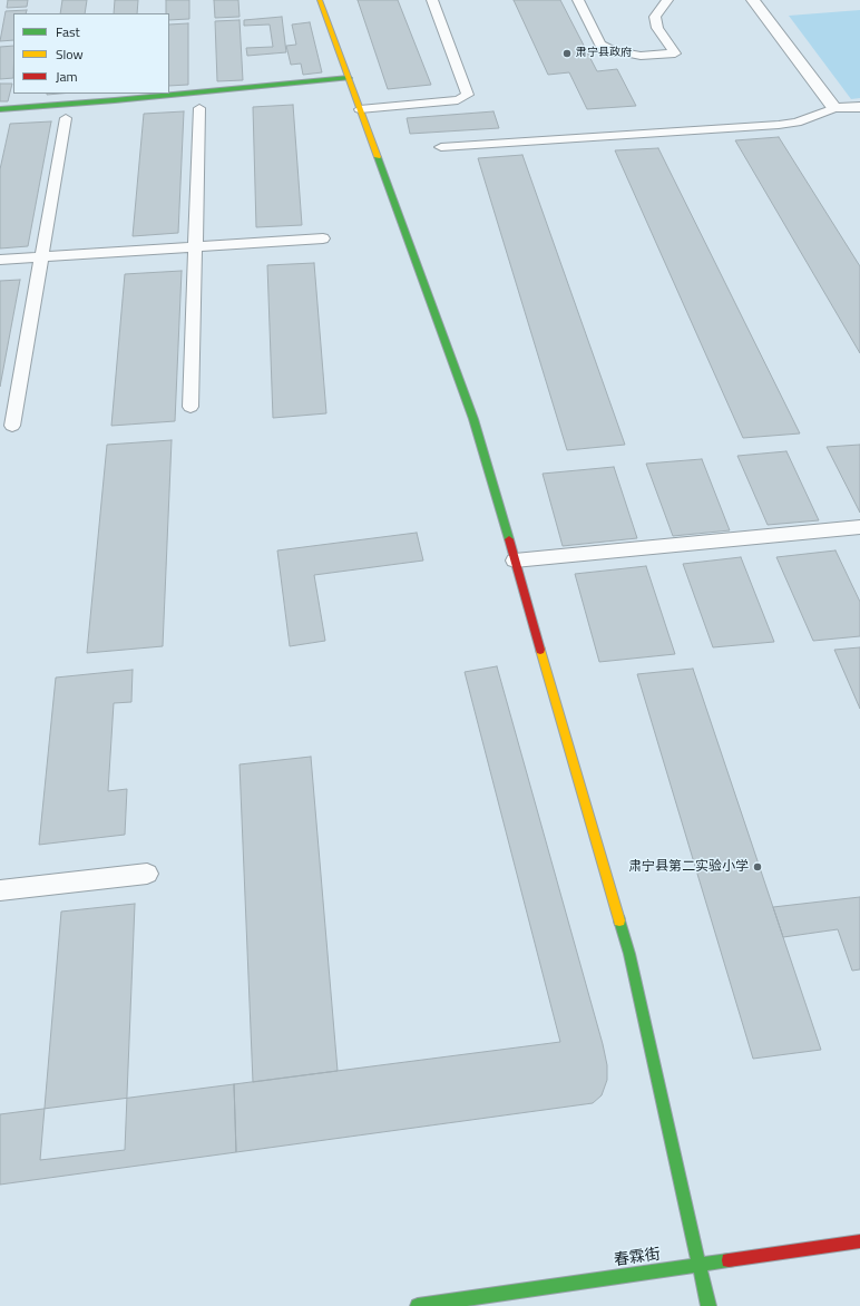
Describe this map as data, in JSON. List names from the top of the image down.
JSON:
{
  "streets": {
    "street": ["春霖街"]
  },
  "places": ["肃宁县政府", "肃宁县第二实验小学"],
  "legend": ["Fast", "Slow", "Jam"]
}
